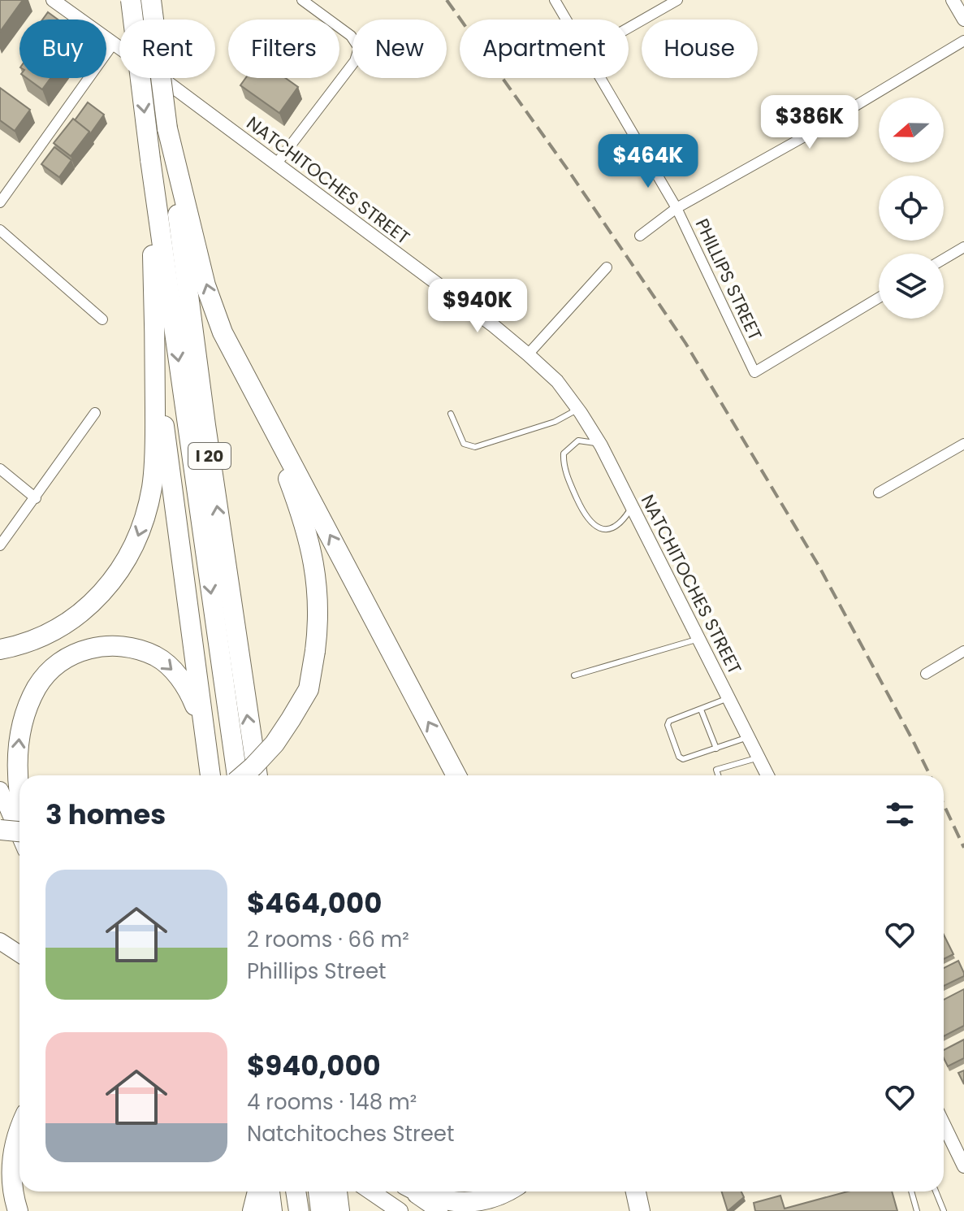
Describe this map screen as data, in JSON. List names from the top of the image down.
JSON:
{
  "streets": {
    "highway": ["I 20"],
    "street": ["NATCHITOCHES STREET", "PHILLIPS STREET"]
  },
  "north": "left",
  "page": {
    "chip": [
      "Buy",
      "Rent",
      "Filters",
      "New",
      "Apartment",
      "House"
    ],
    "price": ["$386K", "$464K", "$940K"],
    "heading": "3 homes",
    "list": [
      {
        "name": "$464,000",
        "note": "2 rooms · 66 m² · Phillips Street"
      },
      {
        "name": "$940,000",
        "note": "4 rooms · 148 m² · Natchitoches Street"
      }
    ]
  }
}
